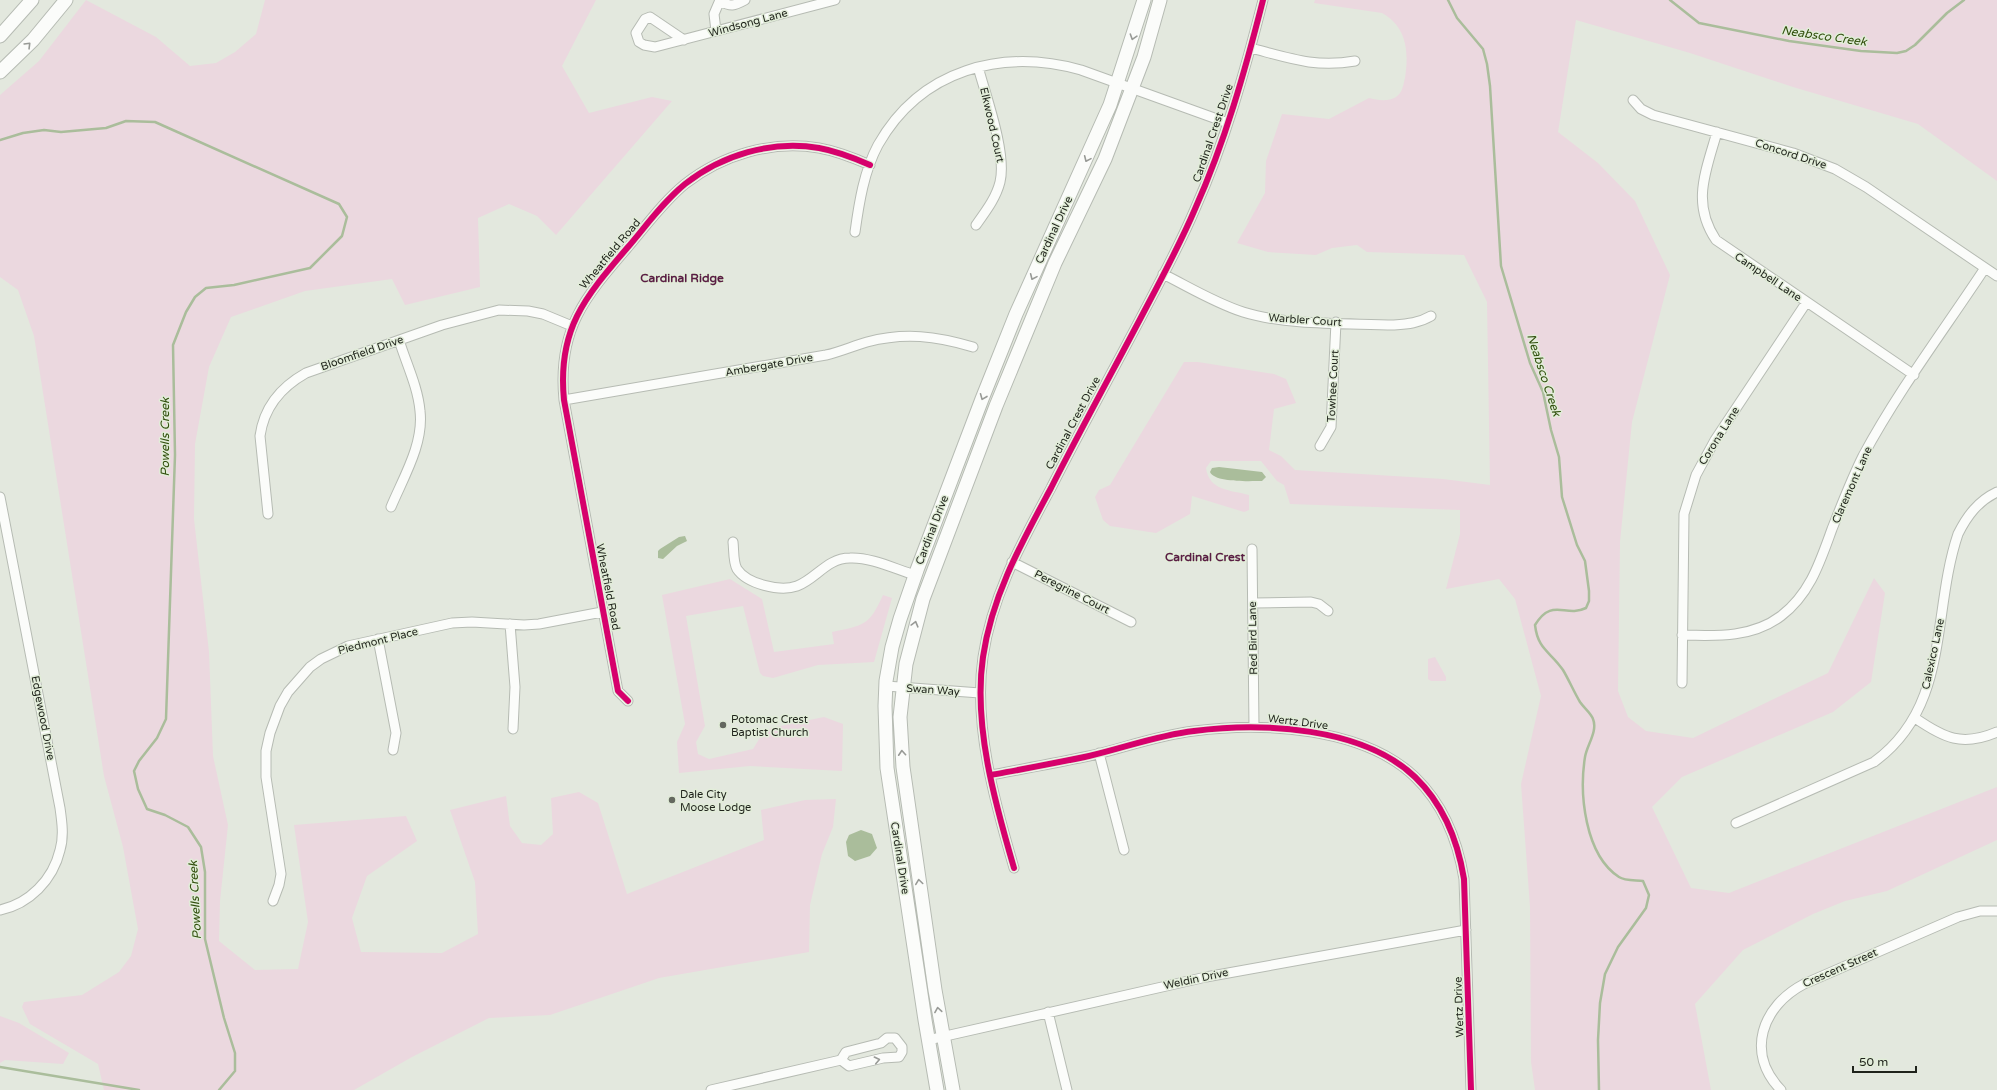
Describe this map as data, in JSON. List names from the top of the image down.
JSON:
{
  "streets": {
    "main road": ["Cardinal Drive"],
    "street": [
      "Windsong Lane",
      "Elkwood Court",
      "Cardinal Crest Drive",
      "Concord Drive",
      "Wheatfield Road",
      "Campbell Lane",
      "Warbler Court",
      "Bloomfield Drive",
      "Ambergate Drive",
      "Towhee Court",
      "Corona Lane",
      "Claremont Lane",
      "Peregrine Court",
      "Red Bird Lane",
      "Piedmont Place",
      "Calexico Lane",
      "Swan Way",
      "Edgewood Drive",
      "Wertz Drive",
      "Crescent Street",
      "Weldin Drive"
    ]
  },
  "crossings": [
    ["Cardinal Crest Drive", "Warbler Court"],
    ["Cardinal Crest Drive", "Peregrine Court"],
    ["Cardinal Crest Drive", "Swan Way"],
    ["Cardinal Crest Drive", "Wertz Drive"],
    ["Concord Drive", "Campbell Lane"],
    ["Concord Drive", "Claremont Lane"],
    ["Cardinal Drive", "Swan Way"],
    ["Cardinal Drive", "Weldin Drive"],
    ["Wheatfield Road", "Bloomfield Drive"],
    ["Wheatfield Road", "Ambergate Drive"],
    ["Wheatfield Road", "Piedmont Place"],
    ["Campbell Lane", "Corona Lane"],
    ["Campbell Lane", "Claremont Lane"],
    ["Warbler Court", "Towhee Court"],
    ["Corona Lane", "Claremont Lane"],
    ["Red Bird Lane", "Wertz Drive"],
    ["Wertz Drive", "Weldin Drive"]
  ],
  "districts": ["Cardinal Ridge", "Cardinal Crest"],
  "water": ["Neabsco Creek", "Powells Creek"],
  "places": ["Potomac Crest Baptist Church", "Dale City Moose Lodge"],
  "scale_bar": "50 m"
}
